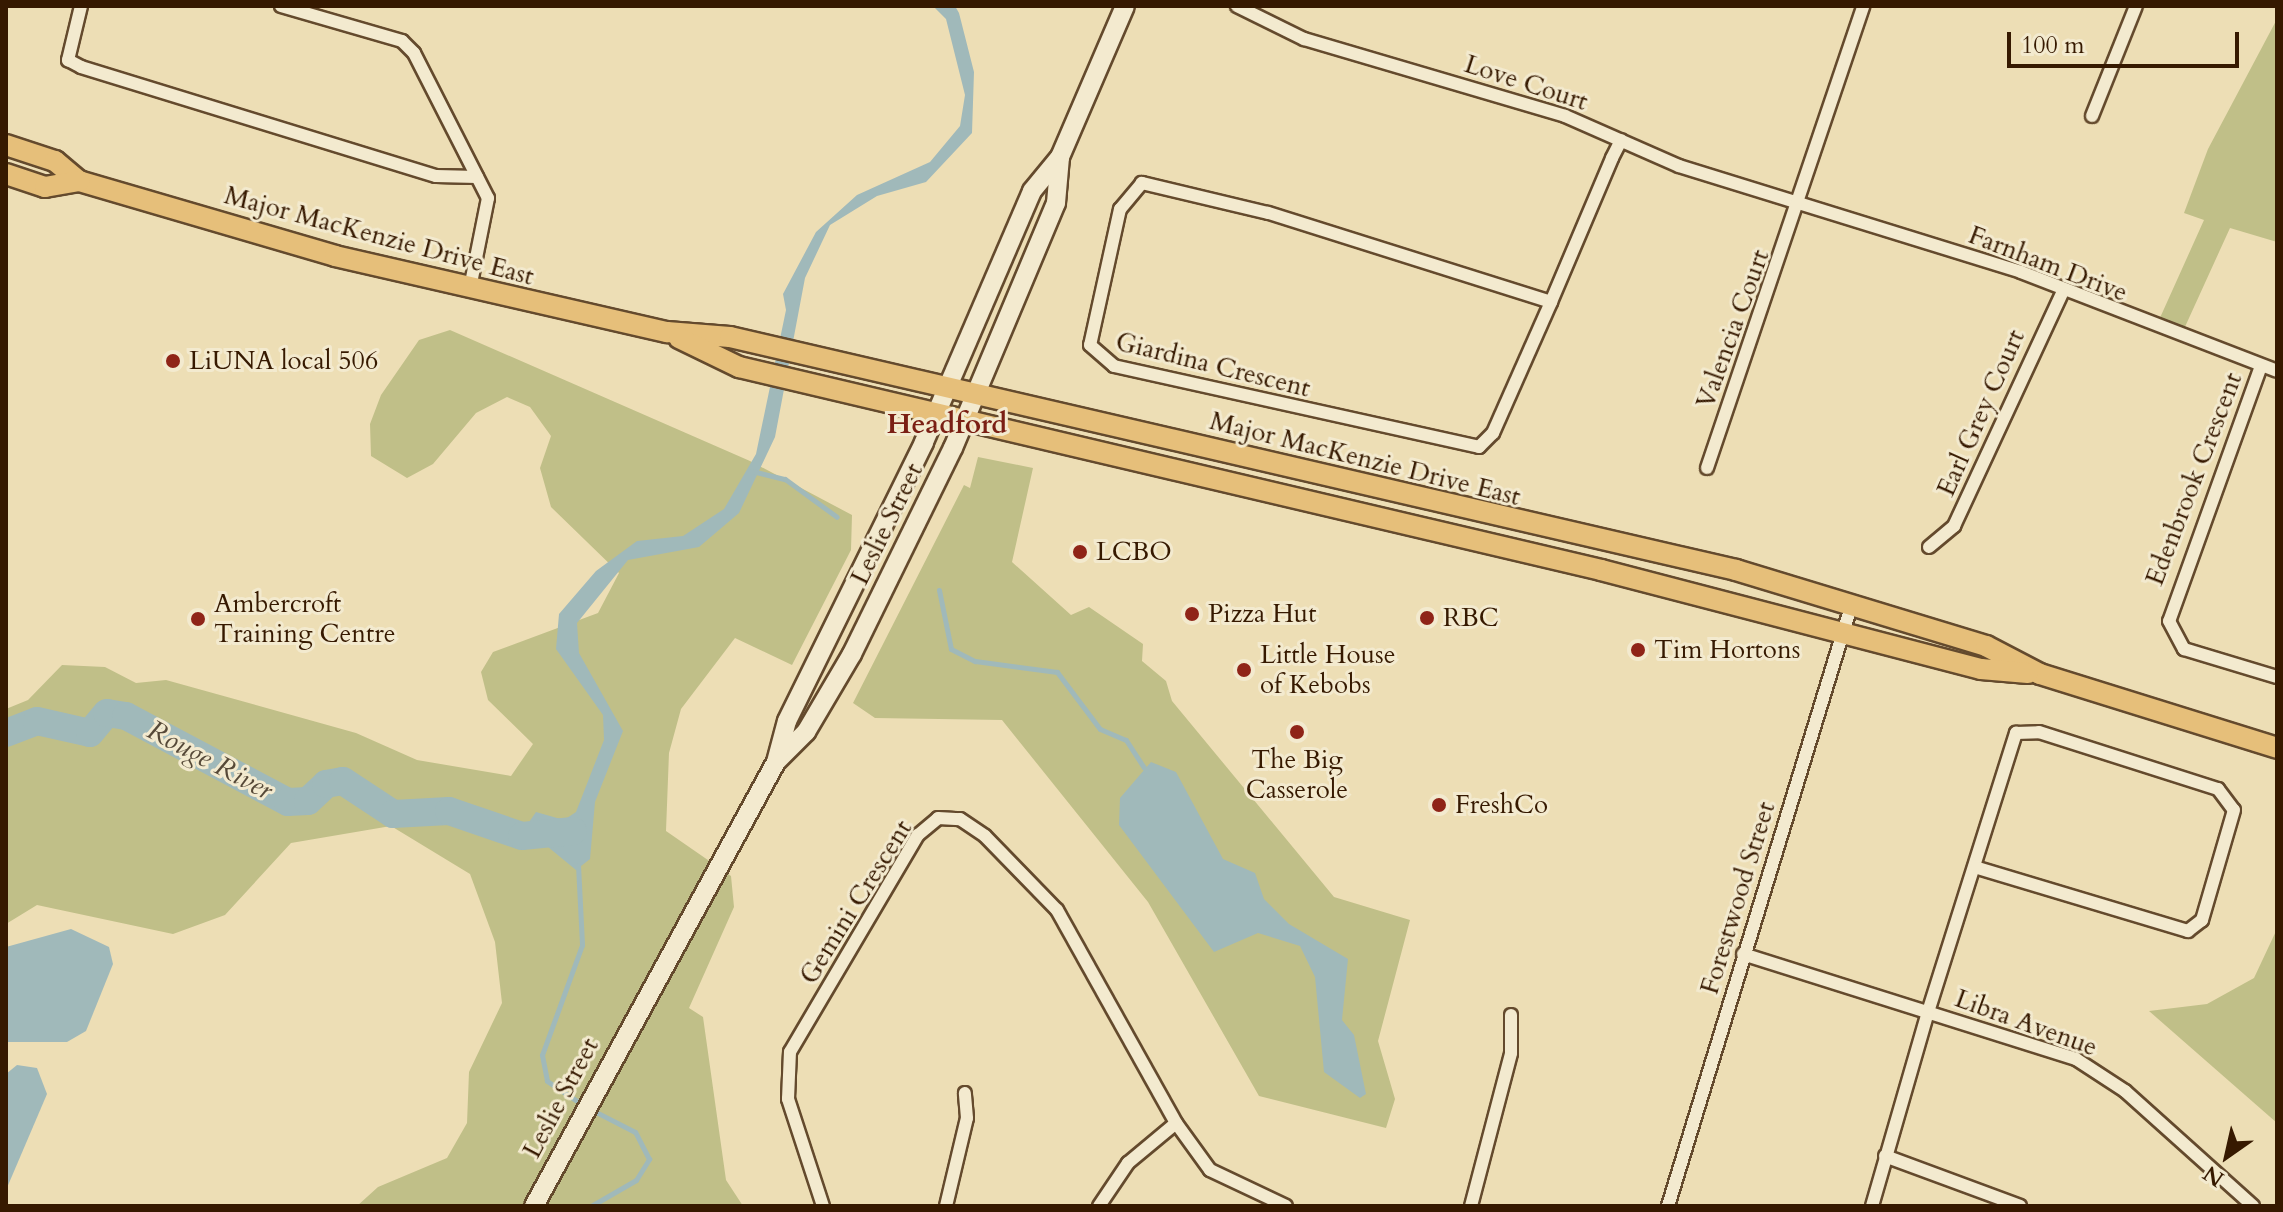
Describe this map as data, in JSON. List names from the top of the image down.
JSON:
{
  "streets": {
    "main road": ["Major MacKenzie Drive East", "Leslie Street"],
    "street": [
      "Love Court",
      "Farnham Drive",
      "Valencia Court",
      "Giardina Crescent",
      "Earl Grey Court",
      "Edenbrook Crescent",
      "Forestwood Street",
      "Gemini Crescent",
      "Libra Avenue"
    ]
  },
  "crossings": [
    ["Love Court", "Farnham Drive"],
    ["Love Court", "Valencia Court"],
    ["Love Court", "Giardina Crescent"],
    ["Major MacKenzie Drive East", "Leslie Street"],
    ["Major MacKenzie Drive East", "Forestwood Street"],
    ["Farnham Drive", "Valencia Court"],
    ["Farnham Drive", "Earl Grey Court"],
    ["Farnham Drive", "Edenbrook Crescent"],
    ["Forestwood Street", "Libra Avenue"]
  ],
  "districts": ["Headford"],
  "water": ["Rouge River"],
  "places": [
    "LiUNA local 506",
    "LCBO",
    "Pizza Hut",
    "RBC",
    "Ambercroft Training Centre",
    "Tim Hortons",
    "Little House of Kebobs",
    "The Big Casserole",
    "FreshCo"
  ],
  "scale_bar": "100 m",
  "north": "bottom left"
}
